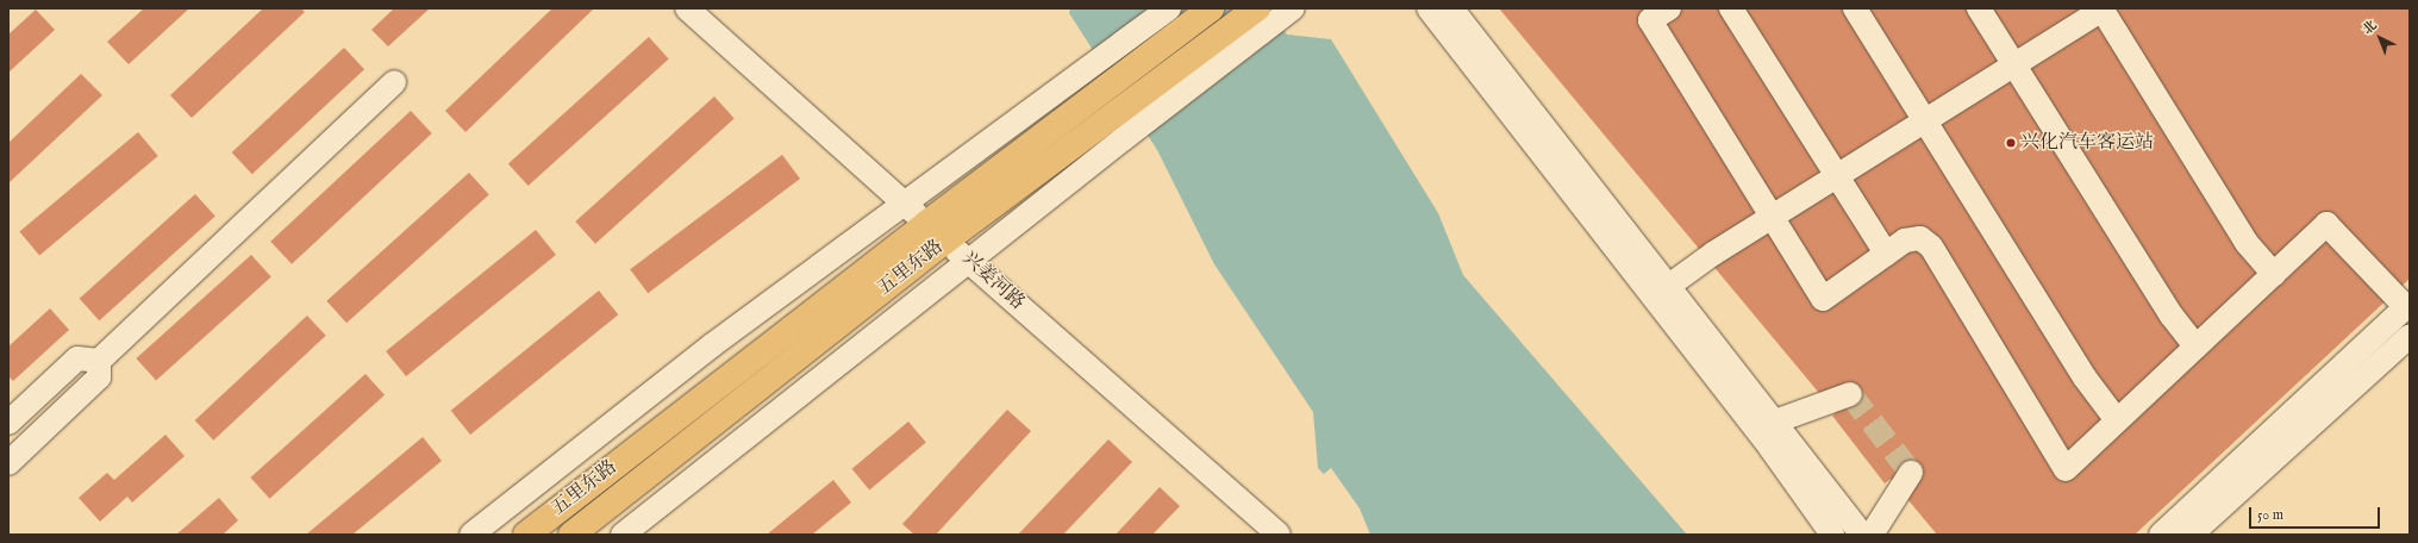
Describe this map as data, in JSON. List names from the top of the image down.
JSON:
{
  "streets": {
    "main road": ["五里东路"],
    "street": ["兴姜河路"]
  },
  "crossings": [
    ["五里东路", "兴姜河路"]
  ],
  "places": ["兴化汽车客运站"],
  "scale_bar": "50 m",
  "north": "top left"
}
